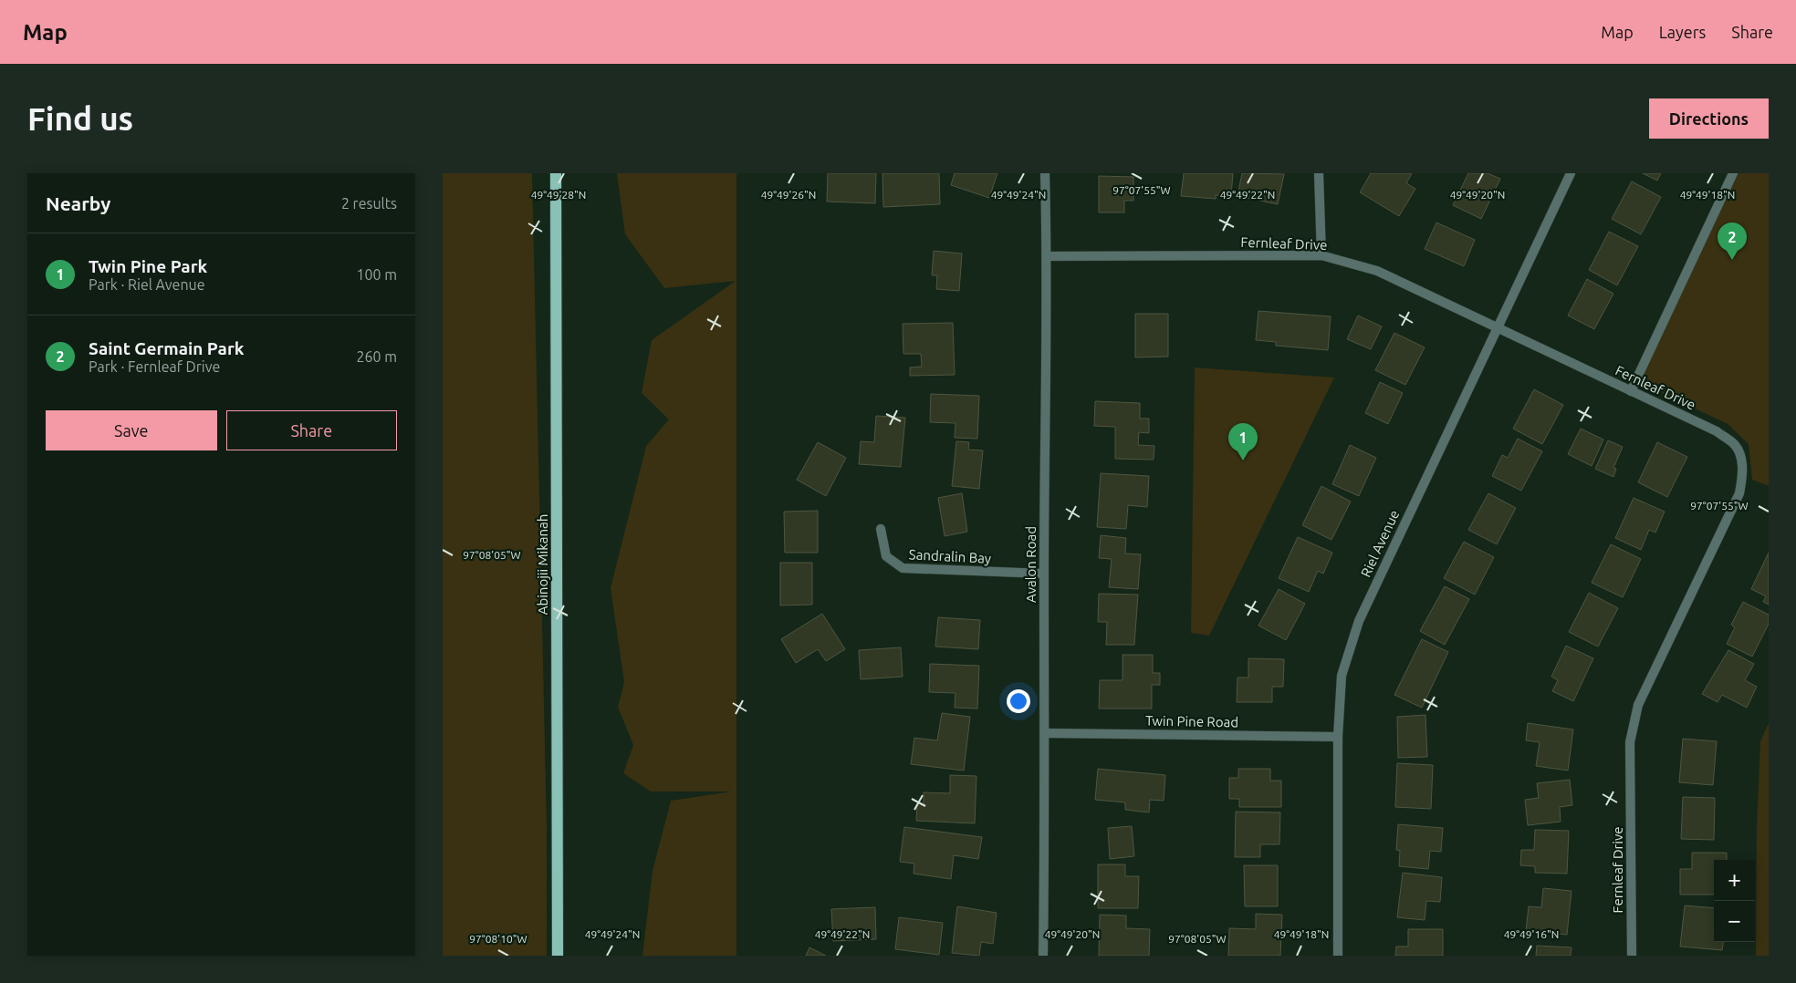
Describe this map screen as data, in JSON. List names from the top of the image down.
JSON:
{
  "streets": {
    "main road": ["Abinojii Mikanah"],
    "street": [
      "Fernleaf Drive",
      "Riel Avenue",
      "Sandralin Bay",
      "Avalon Road",
      "Twin Pine Road"
    ]
  },
  "crossings": [
    ["Fernleaf Drive", "Riel Avenue"],
    ["Fernleaf Drive", "Avalon Road"],
    ["Riel Avenue", "Twin Pine Road"],
    ["Sandralin Bay", "Avalon Road"],
    ["Avalon Road", "Twin Pine Road"]
  ],
  "page": {
    "header": "Map",
    "nav": ["Map", "Layers", "Share"],
    "buttons": [
      "Directions",
      ["Save", "Share"]
    ],
    "title": "Find us",
    "heading": ["Nearby", "2 results"],
    "pins": ["2", "1"],
    "list": [
      {
        "mark": "1",
        "name": "Twin Pine Park",
        "note": "Park · Riel Avenue",
        "value": "100 m"
      },
      {
        "mark": "2",
        "name": "Saint Germain Park",
        "note": "Park · Fernleaf Drive",
        "value": "260 m"
      }
    ],
    "map_buttons": ["+", "−"]
  },
  "coordinates": [
    "97°07'55\"W",
    "49°49'28\"N",
    "49°49'26\"N",
    "49°49'24\"N",
    "49°49'22\"N",
    "49°49'20\"N",
    "49°49'18\"N",
    "97°08'05\"W",
    "49°49'16\"N",
    "97°08'10\"W"
  ]
}
